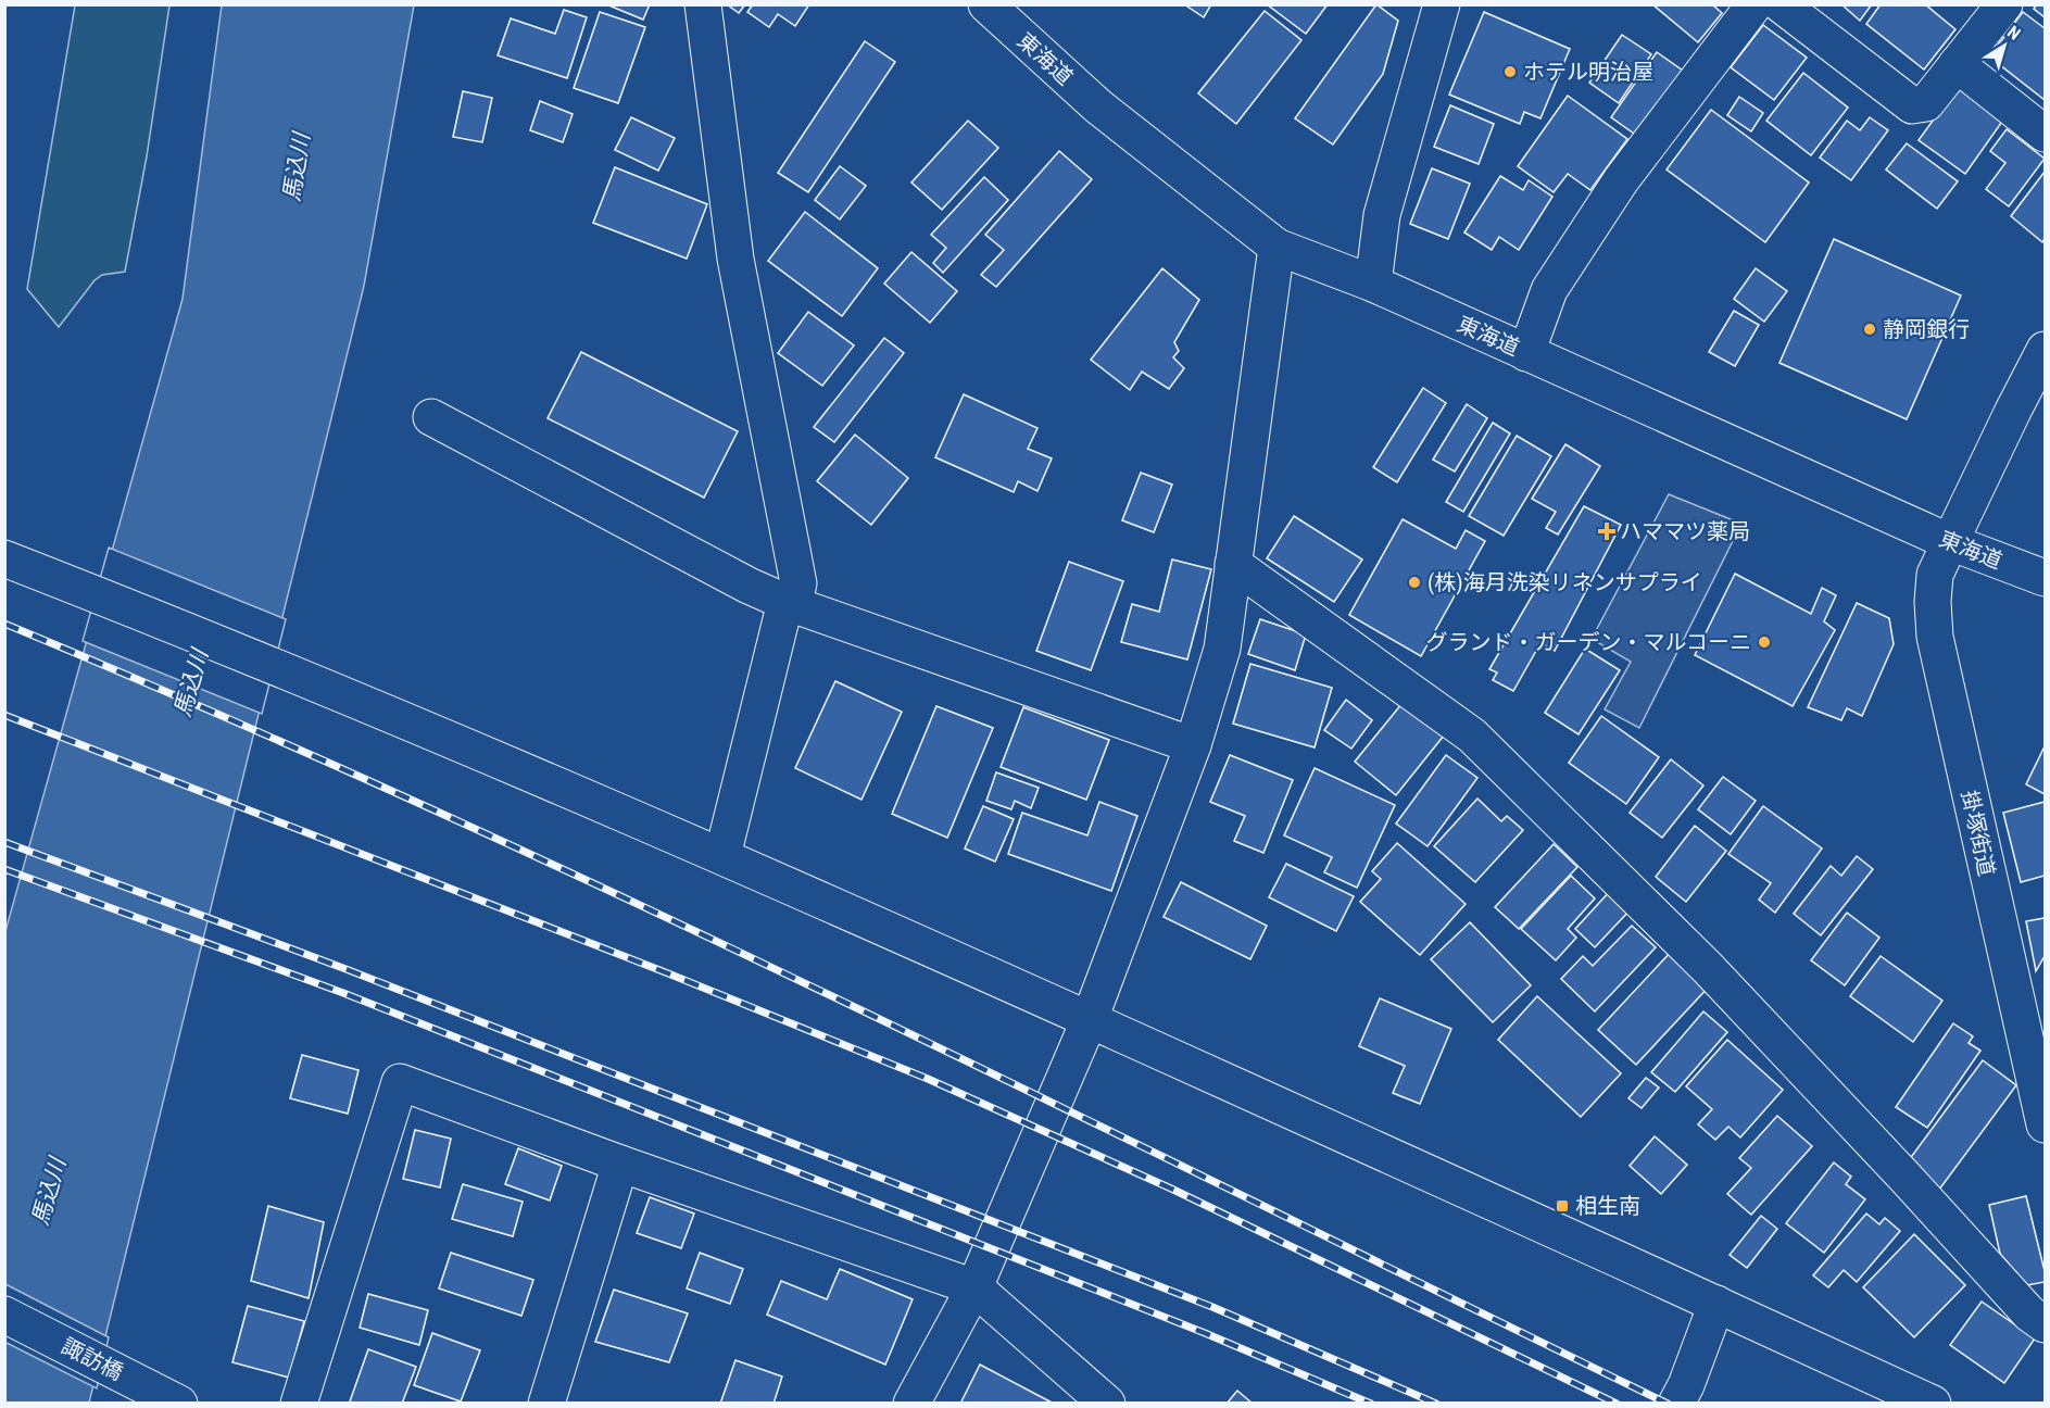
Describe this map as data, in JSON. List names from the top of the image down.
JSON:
{
  "streets": {
    "main road": ["東海道", "掛塚街道", "諏訪橋"]
  },
  "crossings": [
    ["東海道", "掛塚街道"]
  ],
  "water": ["馬込川"],
  "places": {
    "other": [
      "ホテル明治屋",
      "静岡銀行",
      "(株)海月洗染リネンサプライ",
      "グランド・ガーデン・マルコーニ"
    ],
    "health": ["ハママツ薬局"],
    "transit": ["相生南"]
  },
  "north": "top right"
}
